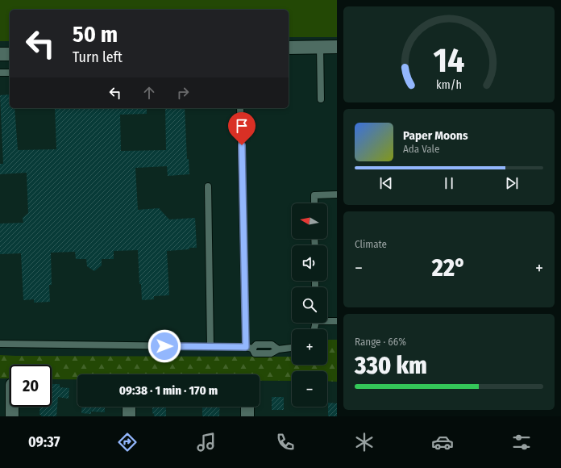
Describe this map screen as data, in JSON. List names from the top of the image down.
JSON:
{
  "north": "left",
  "page": {
    "turn": ["50 m", "Turn left"],
    "song": ["Paper Moons", "Ada Vale"],
    "map_buttons": ["+", "−"],
    "tile": [
      "Climate",
      ["Range · 66%", "330 km"]
    ],
    "heat": ["−", "22°", "+"],
    "limit": "20",
    "trip": "09:38 · 1 min · 170 m",
    "tabs": "09:37",
    "gauge": ["14", "km/h"]
  }
}
